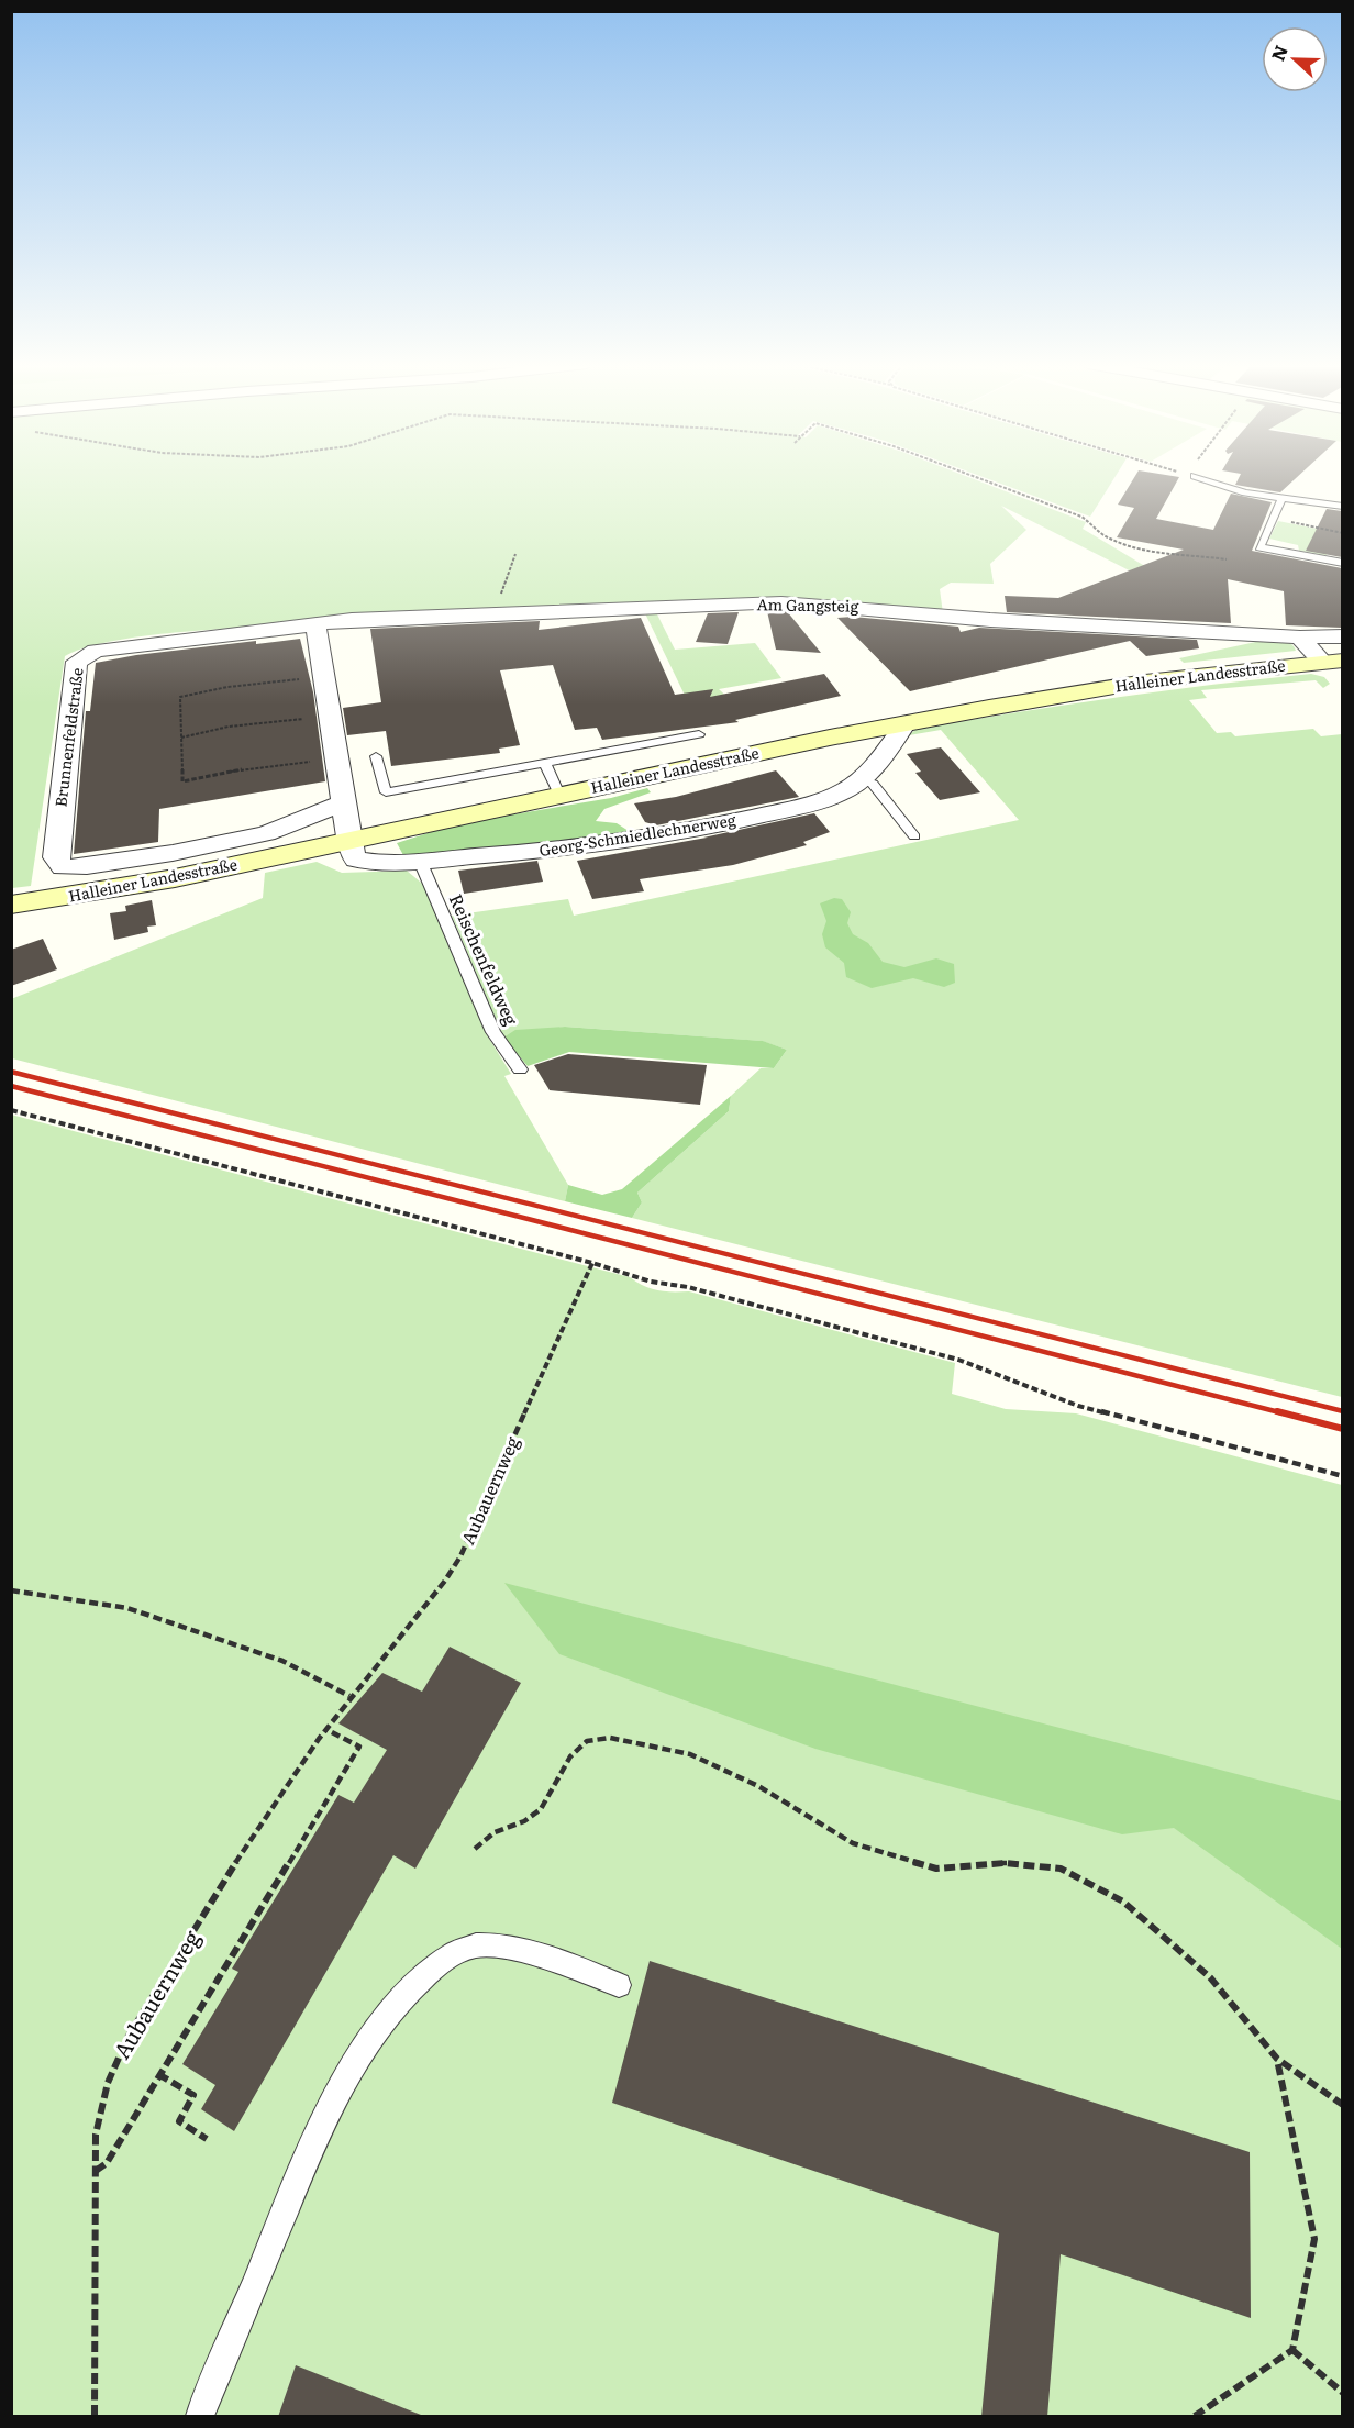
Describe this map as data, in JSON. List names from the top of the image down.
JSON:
{
  "streets": {
    "main road": ["Halleiner Landesstraße"],
    "street": ["Am Gangsteig", "Brunnenfeldstraße", "Georg-Schmiedlechnerweg"],
    "lane": ["Reischenfeldweg"],
    "path": ["Aubauernweg"]
  },
  "crossings": [
    ["Am Gangsteig", "Brunnenfeldstraße"],
    ["Halleiner Landesstraße", "Georg-Schmiedlechnerweg"],
    ["Georg-Schmiedlechnerweg", "Reischenfeldweg"]
  ],
  "north": "left"
}
